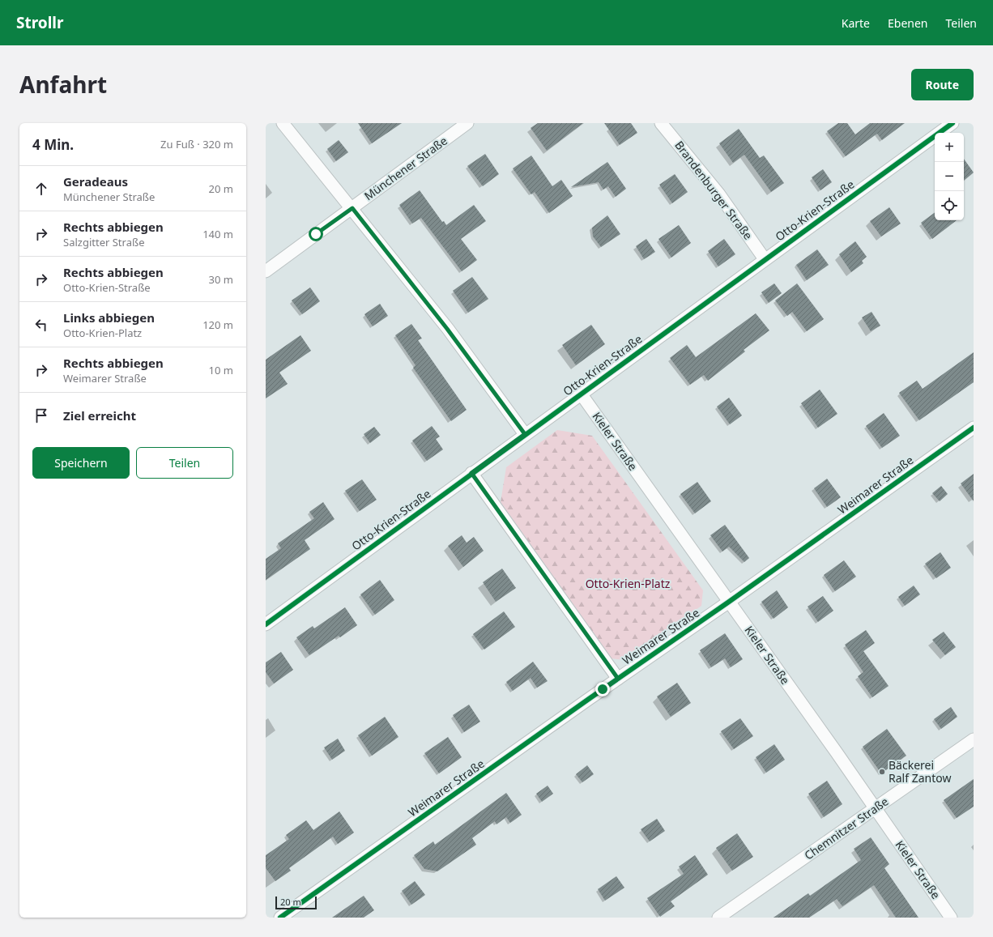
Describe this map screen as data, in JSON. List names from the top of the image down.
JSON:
{
  "streets": {
    "street": [
      "Münchener Straße",
      "Brandenburger Straße",
      "Otto-Krien-Straße",
      "Kieler Straße",
      "Weimarer Straße",
      "Chemnitzer Straße"
    ]
  },
  "crossings": [
    ["Brandenburger Straße", "Otto-Krien-Straße"],
    ["Otto-Krien-Straße", "Kieler Straße"],
    ["Kieler Straße", "Weimarer Straße"],
    ["Kieler Straße", "Chemnitzer Straße"]
  ],
  "parks": ["Otto-Krien-Platz"],
  "places": ["Bäckerei Ralf Zantow"],
  "scale_bar": "20 m",
  "page": {
    "header": "Strollr",
    "nav": ["Karte", "Ebenen", "Teilen"],
    "title": "Anfahrt",
    "buttons": [
      "Route",
      ["Speichern", "Teilen"]
    ],
    "heading": ["4 Min.", "Zu Fuß · 320 m"],
    "map_buttons": ["+", "−"],
    "list": [
      ["Geradeaus", "Münchener Straße", "20 m"],
      ["Rechts abbiegen", "Salzgitter Straße", "140 m"],
      ["Rechts abbiegen", "Otto-Krien-Straße", "30 m"],
      ["Links abbiegen", "Otto-Krien-Platz", "120 m"],
      ["Rechts abbiegen", "Weimarer Straße", "10 m"],
      "Ziel erreicht"
    ],
    "scale": "20 m"
  }
}
